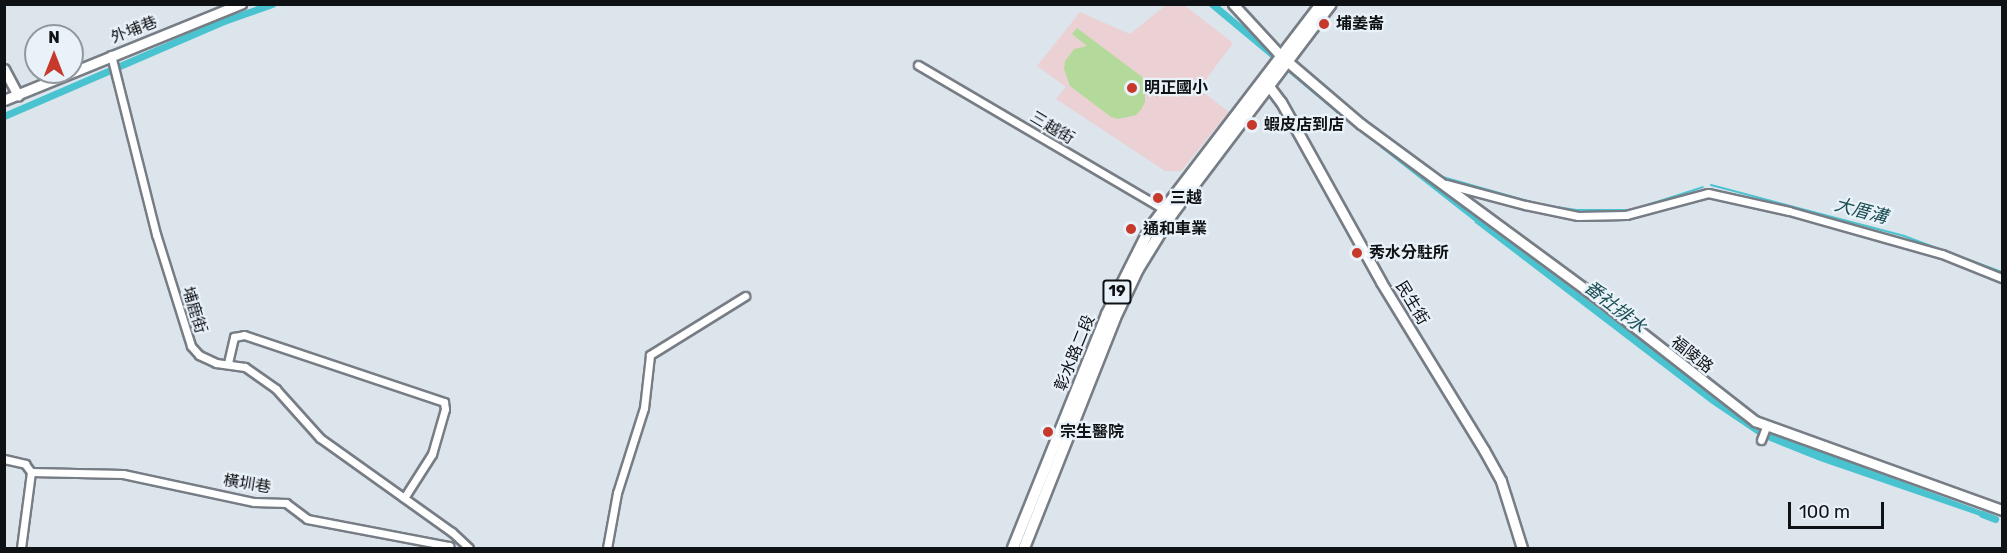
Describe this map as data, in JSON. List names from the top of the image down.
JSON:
{
  "streets": {
    "main road": ["19", "彰水路二段"],
    "street": [
      "外埔巷",
      "三越街",
      "民生街",
      "埔鹿街",
      "福陵路",
      "橫圳巷"
    ]
  },
  "crossings": [
    ["外埔巷", "埔鹿街"],
    ["三越街", "彰水路二段"],
    ["民生街", "彰水路二段"],
    ["彰水路二段", "福陵路"]
  ],
  "water": ["大厝溝", "番社排水"],
  "places": [
    "埔姜崙",
    "明正國小",
    "蝦皮店到店",
    "三越",
    "通和車業",
    "秀水分駐所",
    "宗生醫院"
  ],
  "scale_bar": "100 m",
  "north": "top"
}
